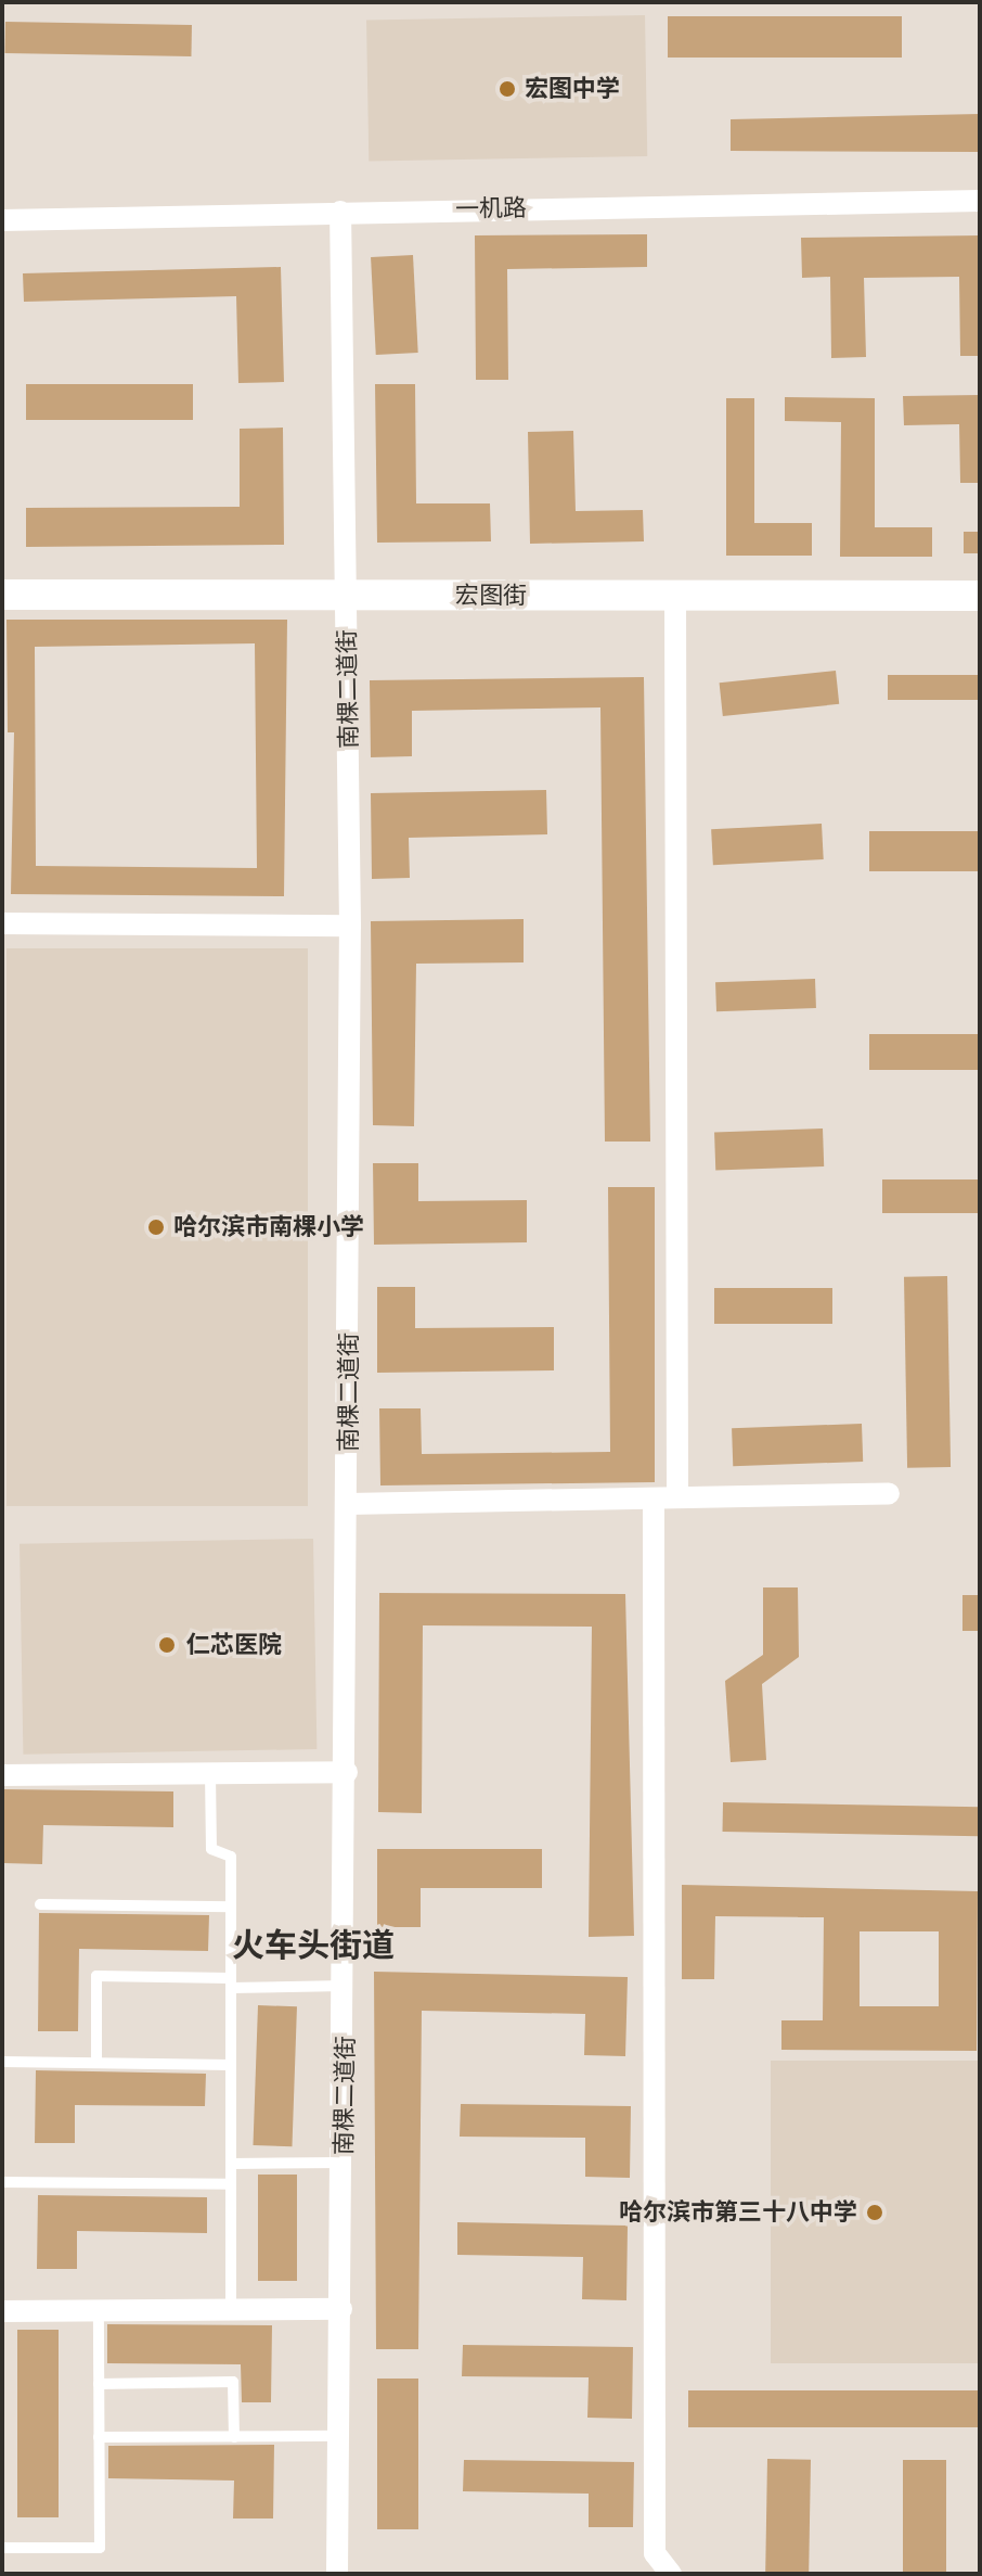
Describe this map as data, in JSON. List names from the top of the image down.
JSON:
{
  "streets": {
    "street": ["一机路", "宏图街", "南棵二道街"]
  },
  "crossings": [
    ["一机路", "南棵二道街"],
    ["宏图街", "南棵二道街"]
  ],
  "districts": ["火车头街道"],
  "places": [
    "宏图中学",
    "哈尔滨市南棵小学",
    "仁芯医院",
    "哈尔滨市第三十八中学"
  ]
}
